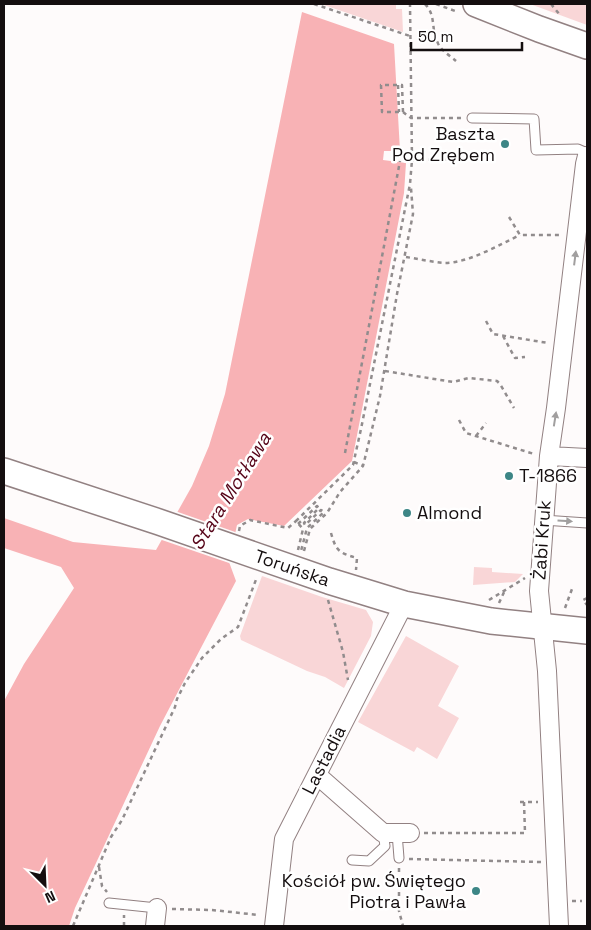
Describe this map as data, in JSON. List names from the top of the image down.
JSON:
{
  "streets": {
    "street": ["Żabi Kruk", "Toruńska", "Lastadia"]
  },
  "crossings": [
    ["Żabi Kruk", "Toruńska"],
    ["Toruńska", "Lastadia"]
  ],
  "one_way": ["Żabi Kruk"],
  "water": ["Stara Motława"],
  "places": [
    "Baszta Pod Zrębem",
    "T-1866",
    "Almond",
    "Kościół pw. Świętego Piotra i Pawła"
  ],
  "scale_bar": "50 m",
  "north": "bottom right"
}
